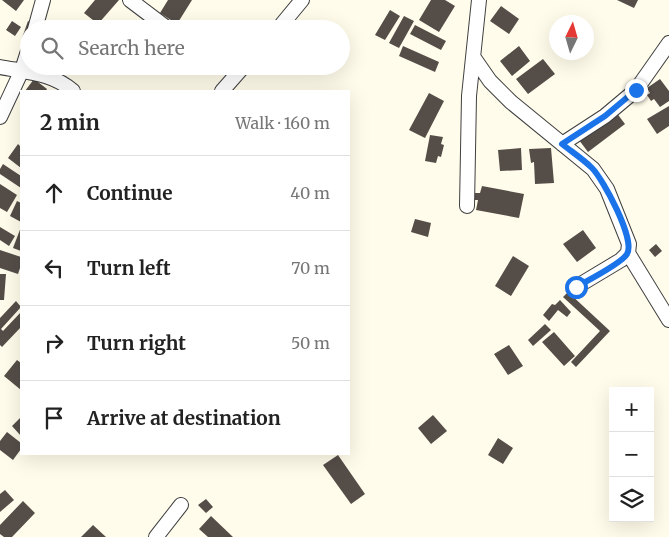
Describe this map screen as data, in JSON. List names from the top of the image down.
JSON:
{
  "north": "top",
  "page": {
    "search": "Search here",
    "heading": ["2 min", "Walk · 160 m"],
    "list": [
      ["Continue", "40 m"],
      ["Turn left", "70 m"],
      ["Turn right", "50 m"],
      "Arrive at destination"
    ],
    "map_buttons": ["+", "−"]
  }
}
